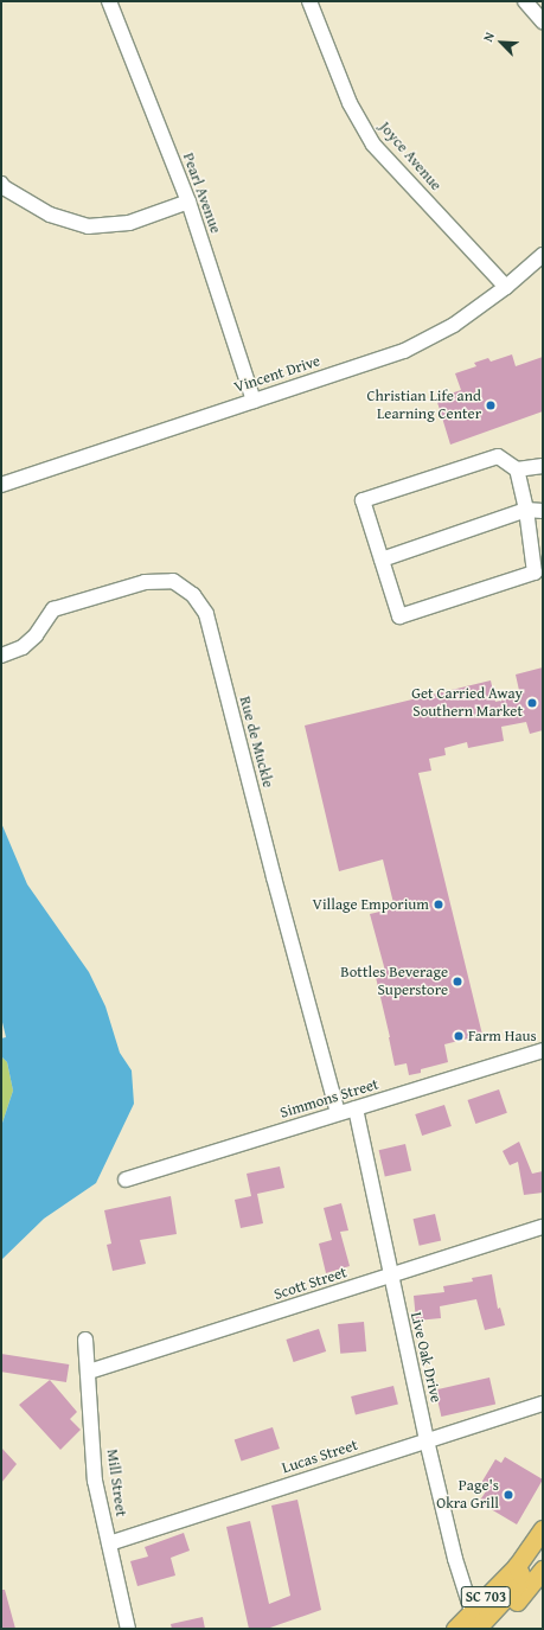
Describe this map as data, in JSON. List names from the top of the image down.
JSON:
{
  "streets": {
    "main road": ["SC 703"],
    "street": [
      "Joyce Avenue",
      "Pearl Avenue",
      "Vincent Drive",
      "Rue de Muckle",
      "Simmons Street",
      "Scott Street",
      "Live Oak Drive",
      "Lucas Street",
      "Mill Street"
    ]
  },
  "crossings": [
    ["Joyce Avenue", "Vincent Drive"],
    ["Pearl Avenue", "Vincent Drive"],
    ["Rue de Muckle", "Simmons Street"],
    ["Simmons Street", "Live Oak Drive"],
    ["Scott Street", "Live Oak Drive"],
    ["Scott Street", "Mill Street"],
    ["Live Oak Drive", "Lucas Street"],
    ["Live Oak Drive", "SC 703"],
    ["Lucas Street", "Mill Street"]
  ],
  "places": [
    "Christian Life and Learning Center",
    "Get Carried Away Southern Market",
    "Village Emporium",
    "Bottles Beverage Superstore",
    "Farm Haus",
    "Page's Okra Grill"
  ],
  "north": "top left"
}
